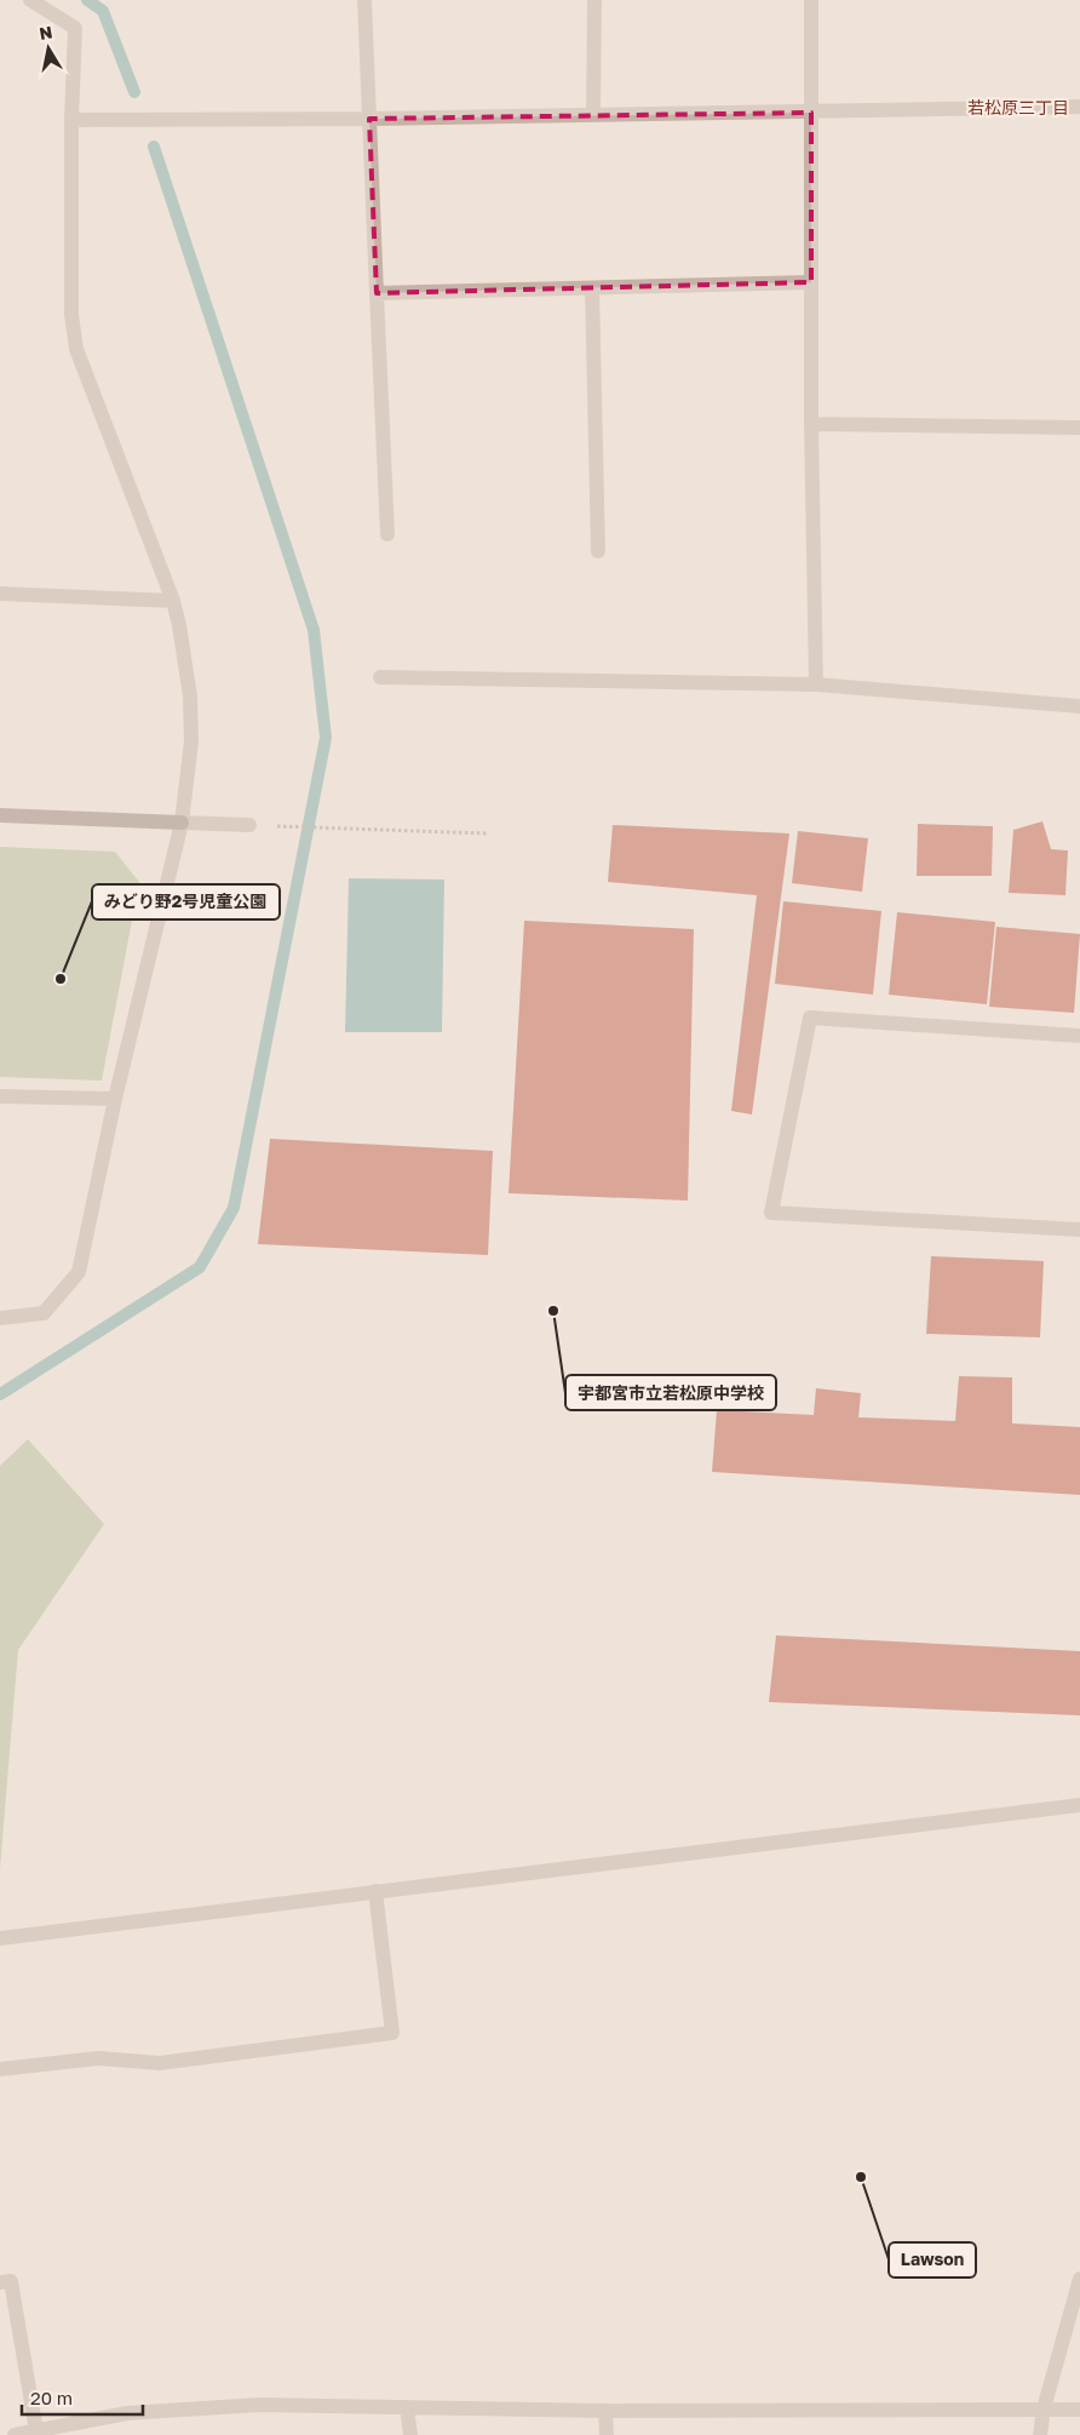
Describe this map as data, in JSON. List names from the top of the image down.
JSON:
{
  "districts": ["若松原三丁目"],
  "places": ["みどり野2号児童公園", "宇都宮市立若松原中学校", "Lawson"],
  "scale_bar": "20 m",
  "north": "top"
}
